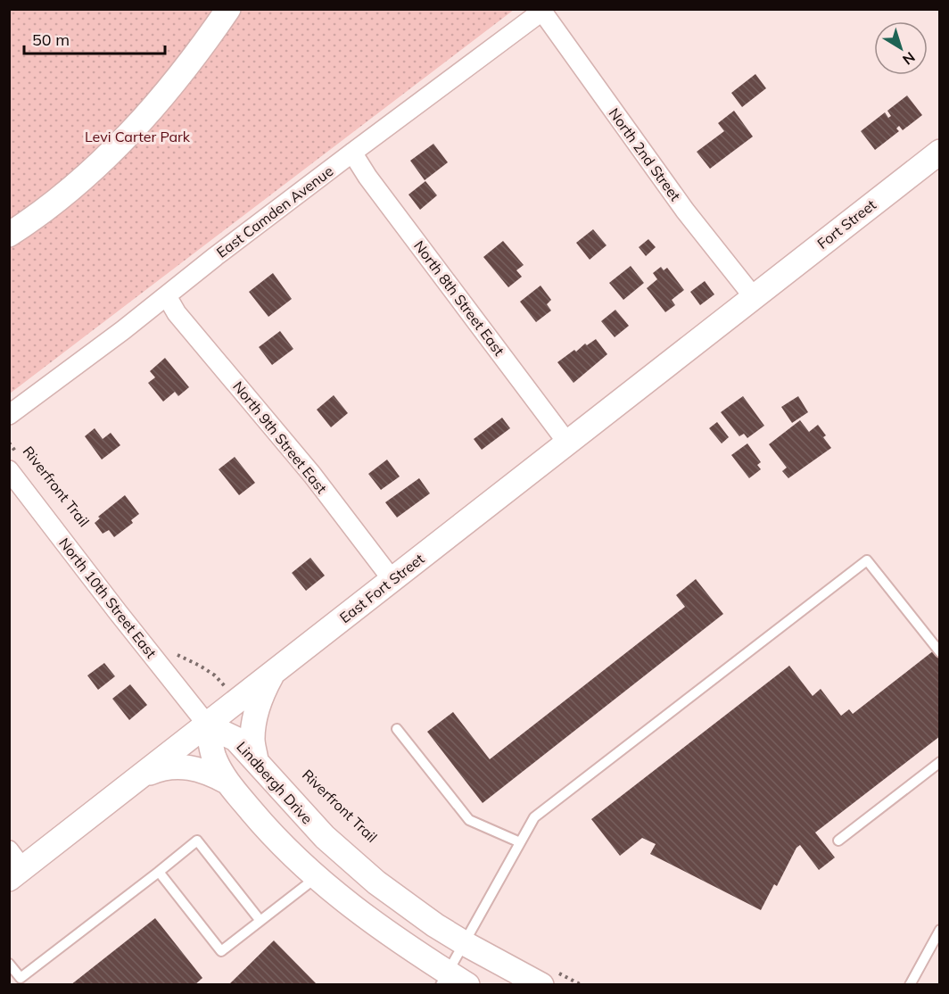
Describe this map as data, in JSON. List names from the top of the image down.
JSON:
{
  "streets": {
    "street": [
      "North 2nd Street",
      "East Camden Avenue",
      "Fort Street",
      "North 8th Street East",
      "North 9th Street East",
      "East Fort Street",
      "North 10th Street East",
      "Lindbergh Drive"
    ],
    "path": ["Riverfront Trail"]
  },
  "crossings": [
    ["North 2nd Street", "East Camden Avenue"],
    ["North 2nd Street", "Fort Street"],
    ["North 2nd Street", "East Fort Street"],
    ["East Camden Avenue", "North 8th Street East"],
    ["East Camden Avenue", "North 9th Street East"],
    ["Fort Street", "East Fort Street"],
    ["North 8th Street East", "East Fort Street"],
    ["North 9th Street East", "East Fort Street"],
    ["Riverfront Trail", "North 10th Street East"],
    ["East Fort Street", "North 10th Street East"],
    ["East Fort Street", "Lindbergh Drive"],
    ["North 10th Street East", "Lindbergh Drive"]
  ],
  "parks": ["Levi Carter Park"],
  "scale_bar": "50 m",
  "north": "bottom right"
}
